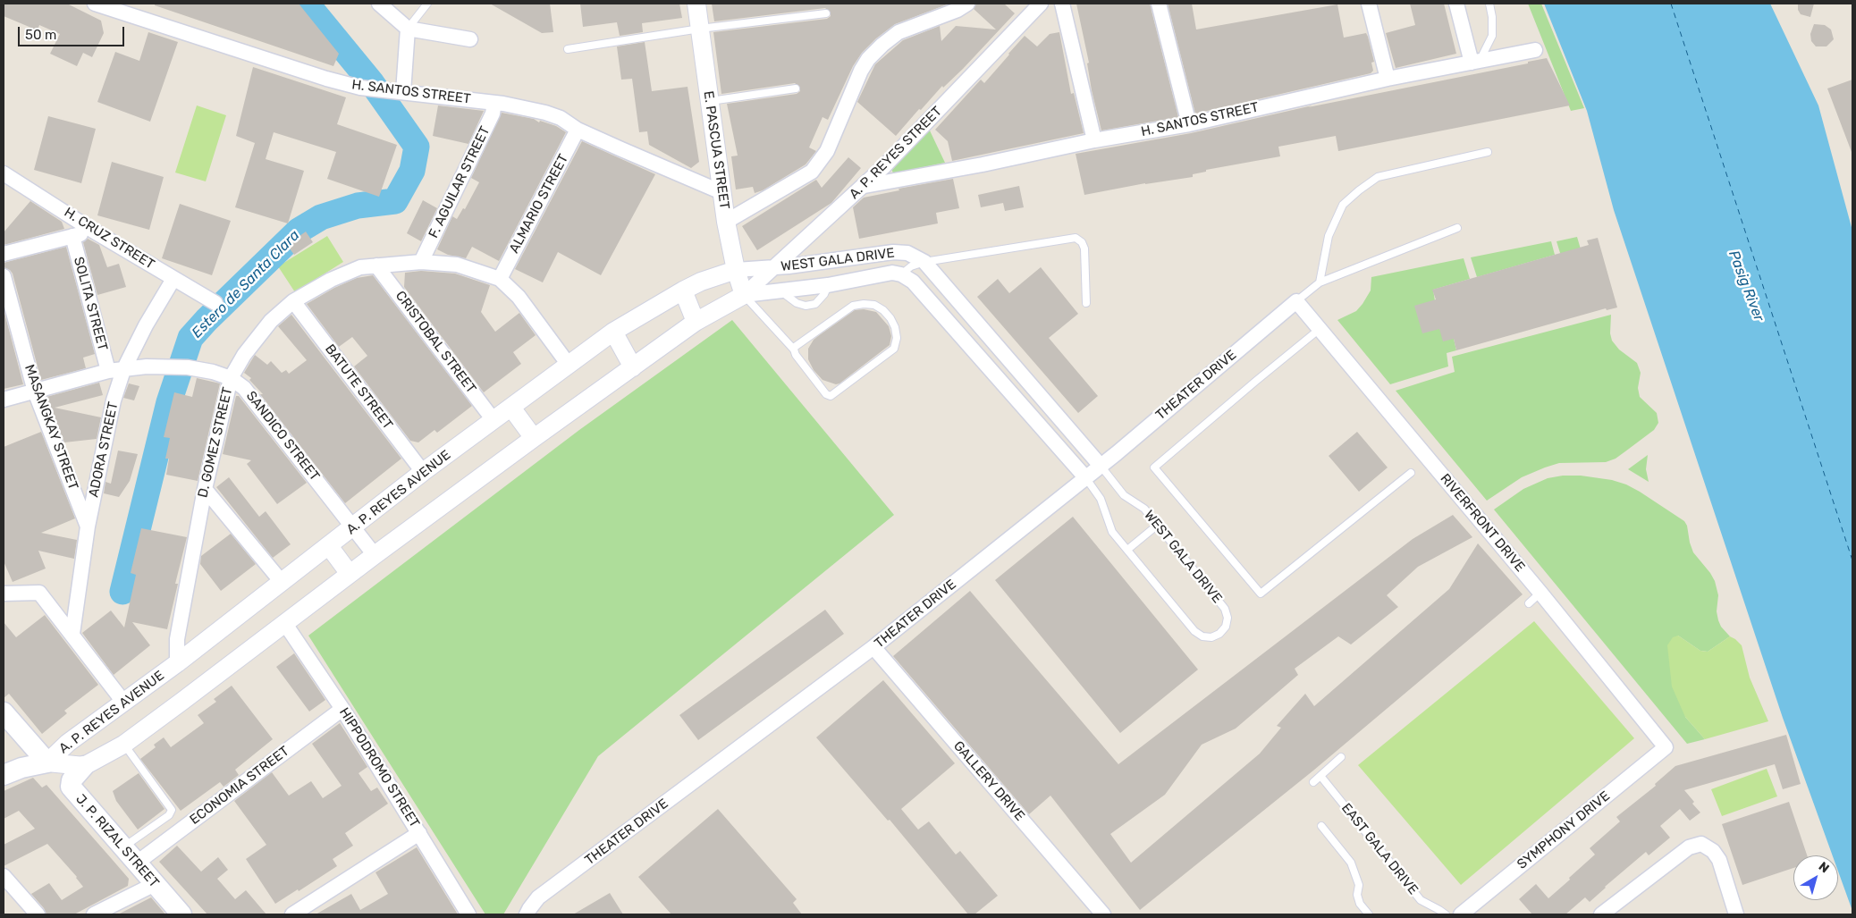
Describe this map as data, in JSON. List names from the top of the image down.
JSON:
{
  "streets": {
    "main road": ["J. P. RIZAL STREET"],
    "street": [
      "H. SANTOS STREET",
      "E. PASCUA STREET",
      "A. P. REYES STREET",
      "F. AGUILAR STREET",
      "ALMARIO STREET",
      "H. CRUZ STREET",
      "WEST GALA DRIVE",
      "SOLITA STREET",
      "CRISTOBAL STREET",
      "THEATER DRIVE",
      "BATUTE STREET",
      "MASANGKAY STREET",
      "SANDICO STREET",
      "D. GOMEZ STREET",
      "ADORA STREET",
      "A. P. REYES AVENUE",
      "RIVERFRONT DRIVE",
      "HIPPODROMO STREET",
      "GALLERY DRIVE",
      "ECONOMIA STREET",
      "SYMPHONY DRIVE"
    ],
    "lane": ["EAST GALA DRIVE"]
  },
  "crossings": [
    ["H. SANTOS STREET", "E. PASCUA STREET"],
    ["H. SANTOS STREET", "A. P. REYES STREET"],
    ["H. SANTOS STREET", "F. AGUILAR STREET"],
    ["H. SANTOS STREET", "ALMARIO STREET"],
    ["E. PASCUA STREET", "A. P. REYES STREET"],
    ["E. PASCUA STREET", "WEST GALA DRIVE"],
    ["E. PASCUA STREET", "A. P. REYES AVENUE"],
    ["A. P. REYES STREET", "WEST GALA DRIVE"],
    ["A. P. REYES STREET", "A. P. REYES AVENUE"],
    ["F. AGUILAR STREET", "D. GOMEZ STREET"],
    ["ALMARIO STREET", "D. GOMEZ STREET"],
    ["H. CRUZ STREET", "ADORA STREET"],
    ["WEST GALA DRIVE", "THEATER DRIVE"],
    ["WEST GALA DRIVE", "A. P. REYES AVENUE"],
    ["SOLITA STREET", "SANDICO STREET"],
    ["CRISTOBAL STREET", "D. GOMEZ STREET"],
    ["CRISTOBAL STREET", "A. P. REYES AVENUE"],
    ["THEATER DRIVE", "RIVERFRONT DRIVE"],
    ["THEATER DRIVE", "GALLERY DRIVE"],
    ["BATUTE STREET", "D. GOMEZ STREET"],
    ["BATUTE STREET", "A. P. REYES AVENUE"],
    ["MASANGKAY STREET", "SANDICO STREET"],
    ["MASANGKAY STREET", "ADORA STREET"],
    ["SANDICO STREET", "D. GOMEZ STREET"],
    ["SANDICO STREET", "ADORA STREET"],
    ["SANDICO STREET", "A. P. REYES AVENUE"],
    ["D. GOMEZ STREET", "A. P. REYES AVENUE"],
    ["A. P. REYES AVENUE", "HIPPODROMO STREET"],
    ["A. P. REYES AVENUE", "J. P. RIZAL STREET"],
    ["RIVERFRONT DRIVE", "SYMPHONY DRIVE"],
    ["HIPPODROMO STREET", "ECONOMIA STREET"],
    ["ECONOMIA STREET", "J. P. RIZAL STREET"]
  ],
  "water": ["Estero de Santa Clara", "Pasig River"],
  "scale_bar": "50 m",
  "north": "top right"
}
